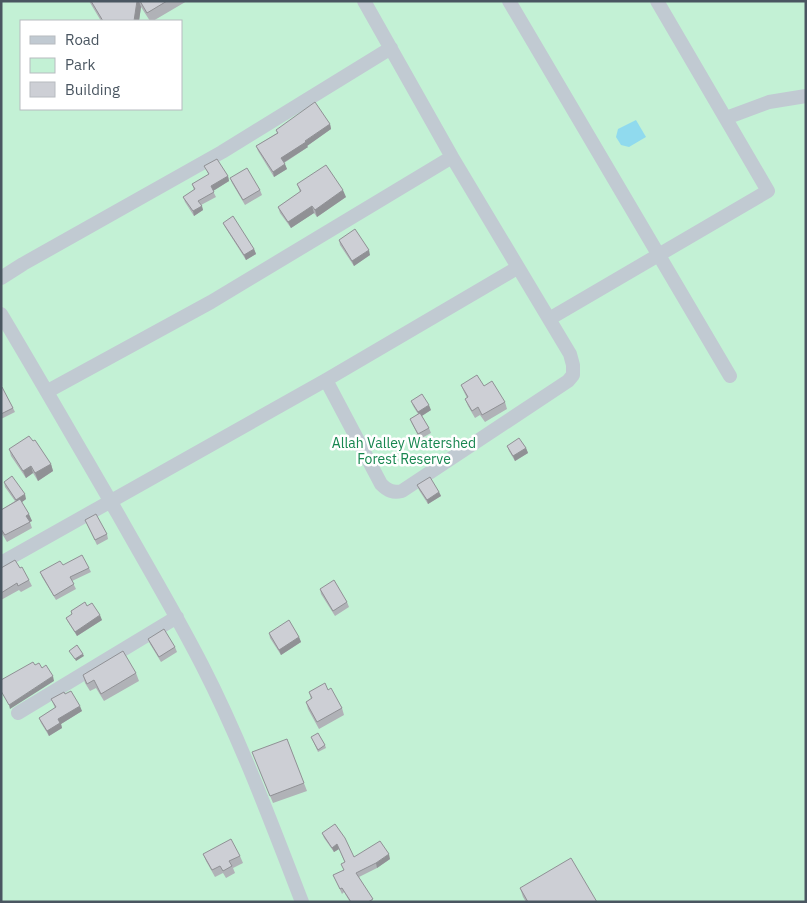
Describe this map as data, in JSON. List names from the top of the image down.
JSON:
{
  "parks": ["Allah Valley Watershed Forest Reserve"],
  "legend": ["Road", "Park", "Building"]
}
